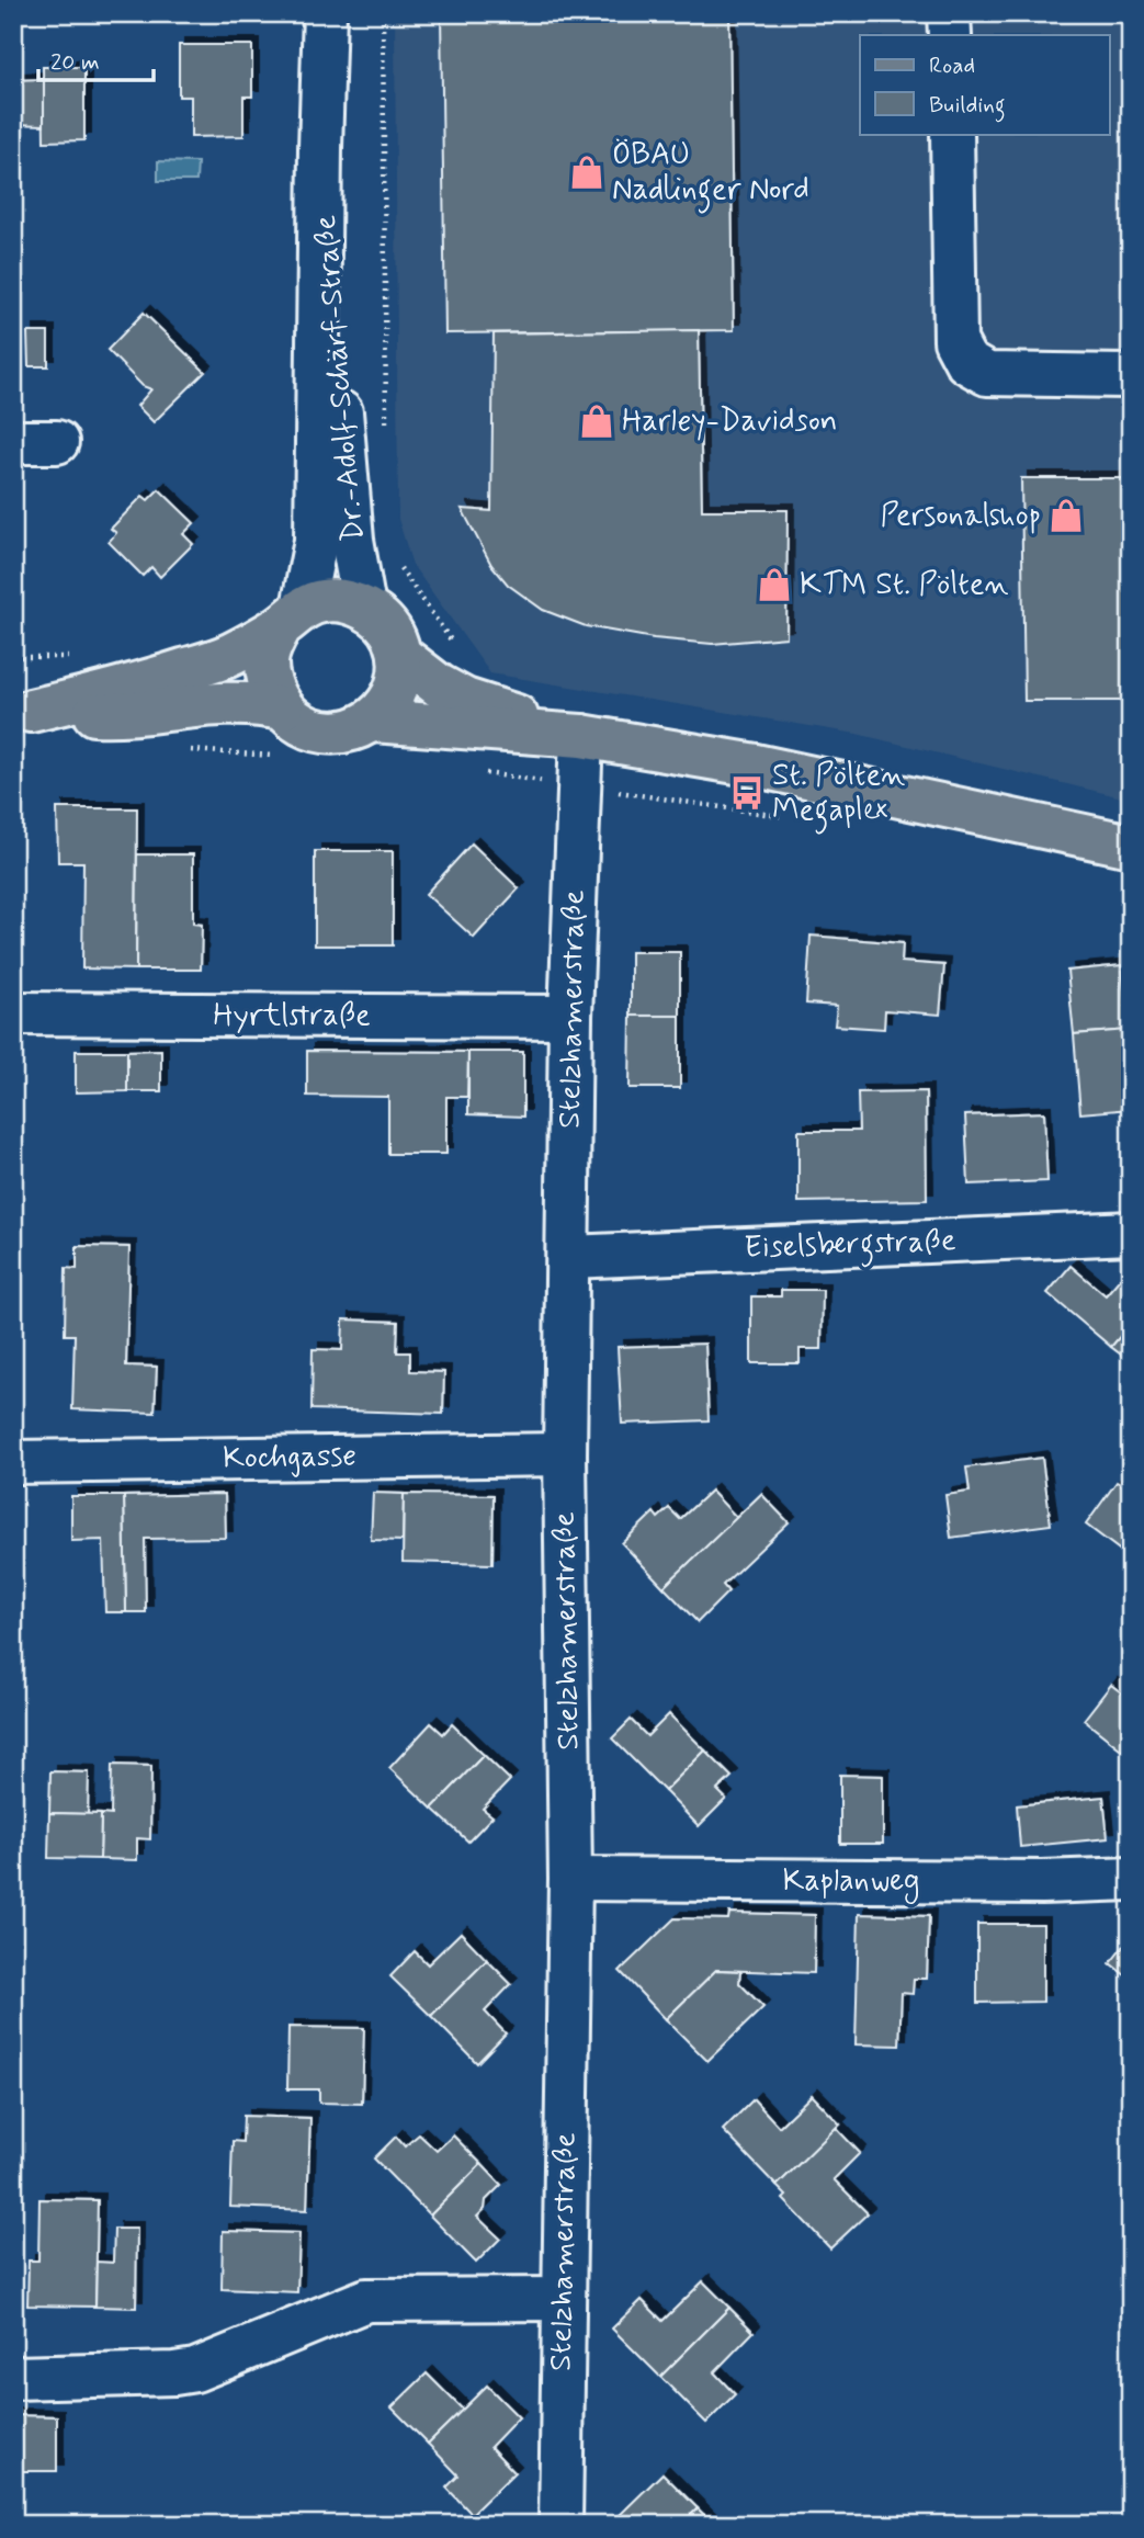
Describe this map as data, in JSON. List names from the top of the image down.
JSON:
{
  "streets": {
    "street": [
      "Dr.-Adolf-Schärf-Straße",
      "Stelzhamerstraße",
      "Hyrtlstraße",
      "Eiselsbergstraße",
      "Kochgasse",
      "Kaplanweg"
    ]
  },
  "crossings": [
    ["Stelzhamerstraße", "Hyrtlstraße"],
    ["Stelzhamerstraße", "Eiselsbergstraße"],
    ["Stelzhamerstraße", "Kochgasse"],
    ["Stelzhamerstraße", "Kaplanweg"]
  ],
  "places": {
    "shop": [
      "ÖBAU Nadlinger Nord",
      "Harley-Davidson",
      "Personalshop",
      "KTM St. Pölten"
    ],
    "bus stop": ["St. Pölten Megaplex"]
  },
  "legend": ["Road", "Building"],
  "scale_bar": "20 m"
}
